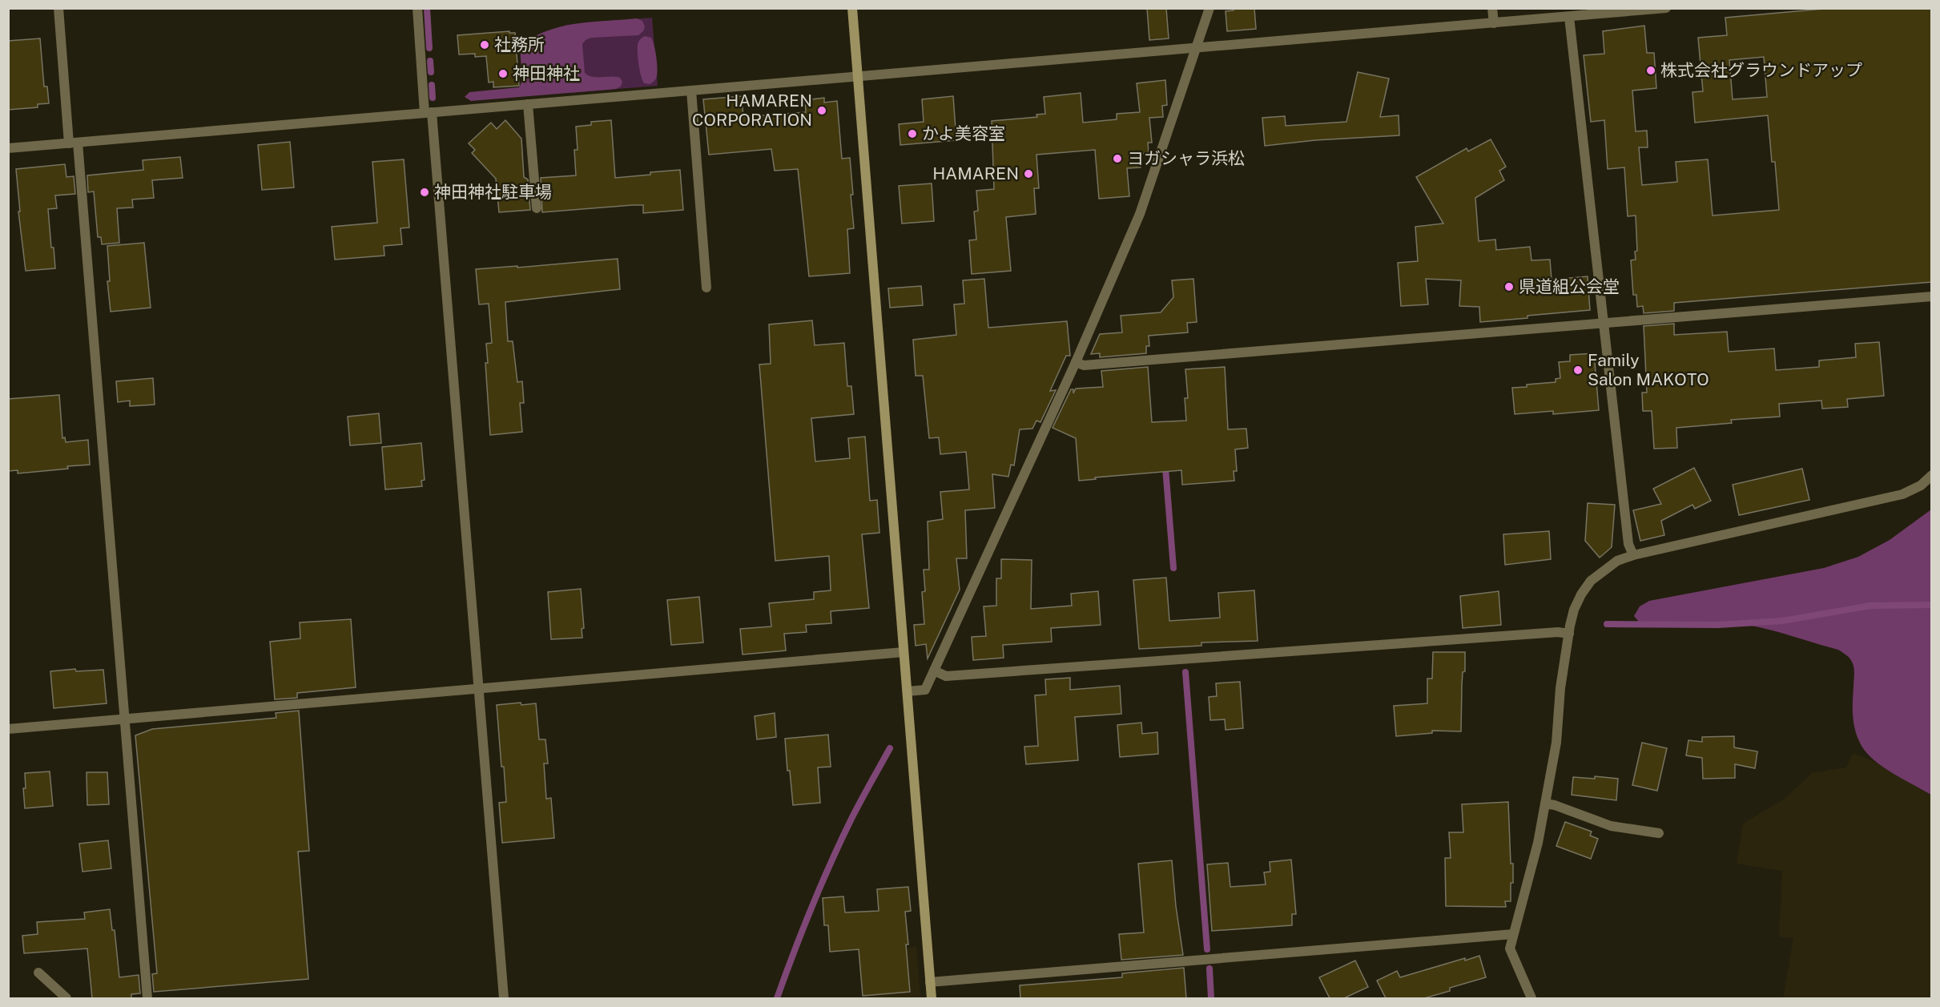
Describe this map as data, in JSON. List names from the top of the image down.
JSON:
{
  "places": [
    "社務所",
    "株式会社グラウンドアップ",
    "神田神社",
    "HAMAREN CORPORATION",
    "かよ美容室",
    "ヨガシャラ浜松",
    "HAMAREN",
    "神田神社駐車場",
    "県道組公会堂",
    "Family Salon MAKOTO"
  ]
}
